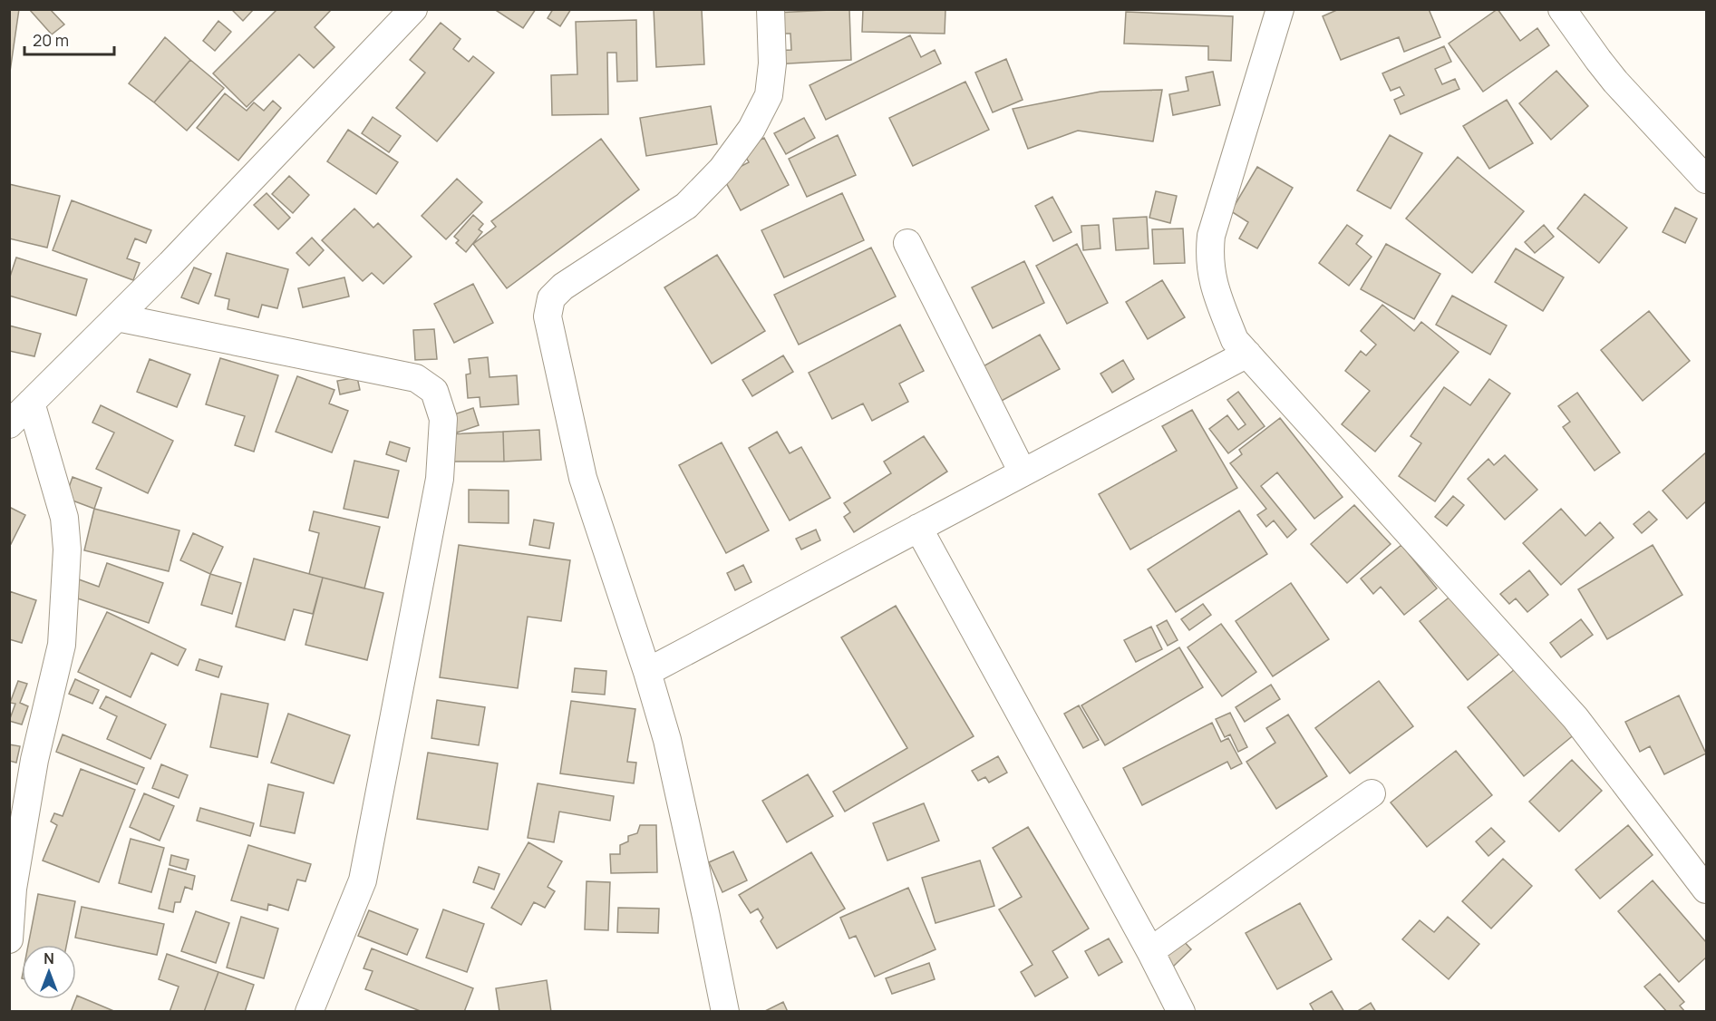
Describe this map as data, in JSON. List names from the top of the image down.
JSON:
{
  "scale_bar": "20 m",
  "north": "top"
}
